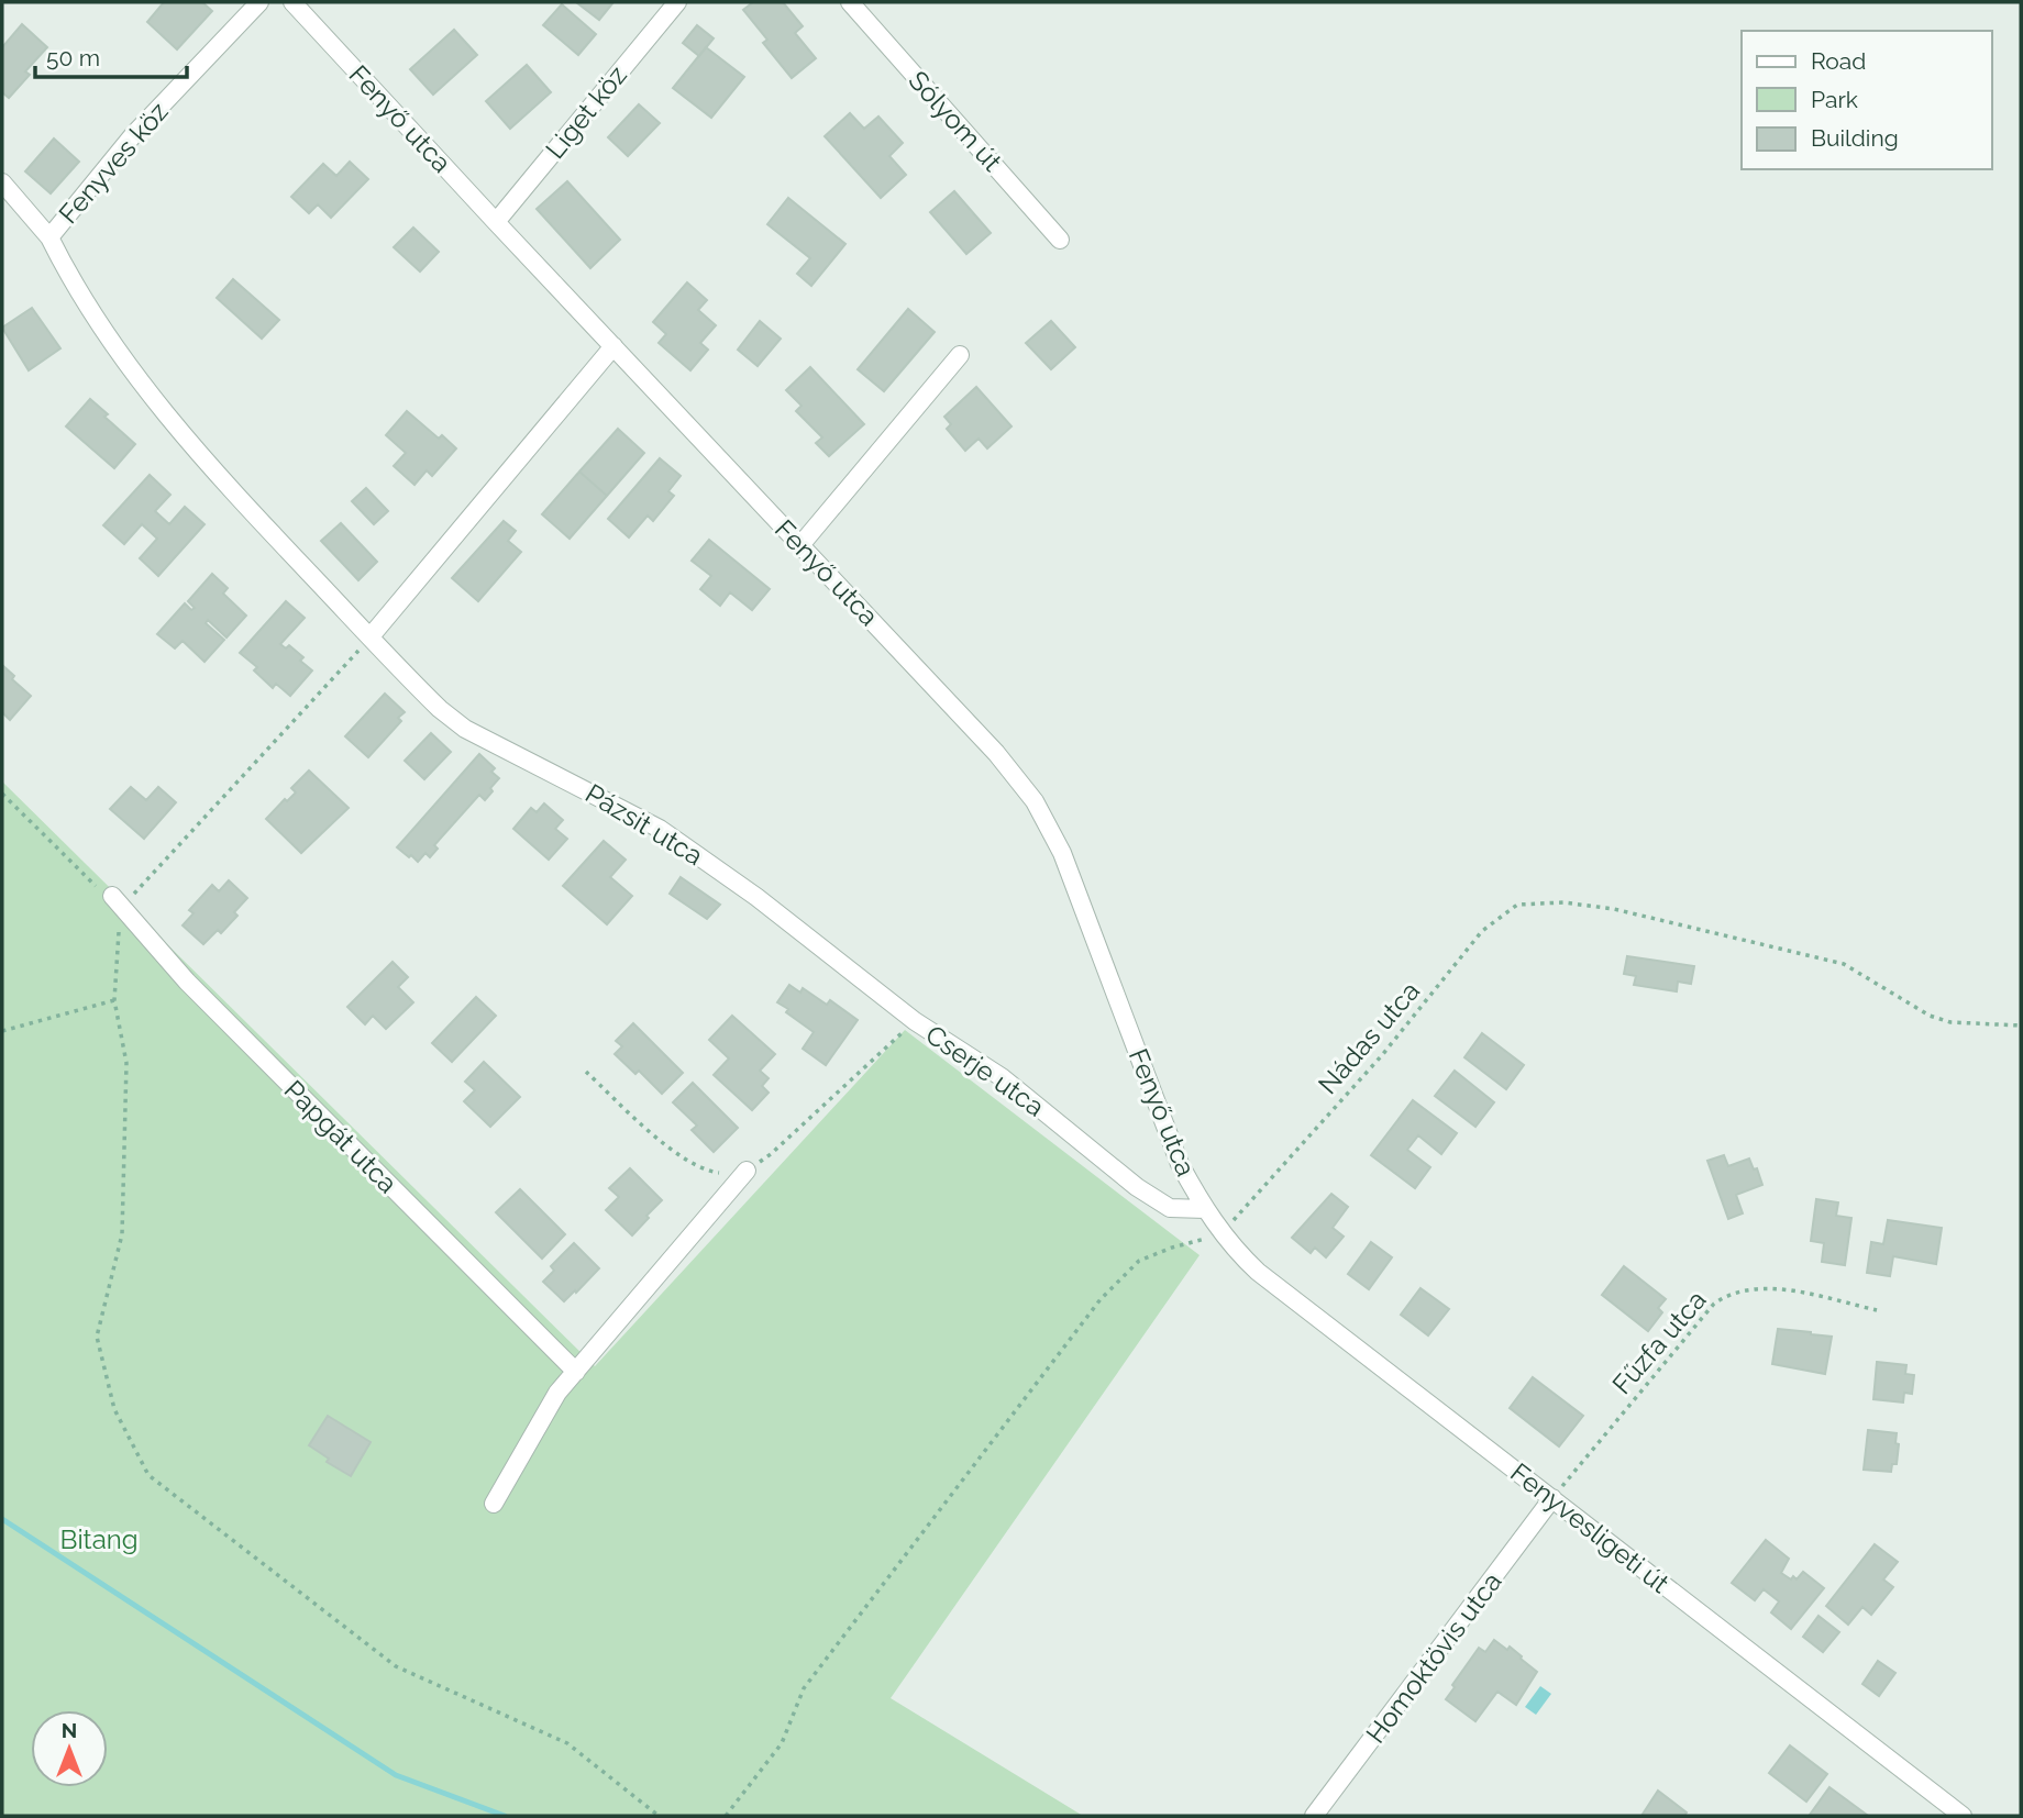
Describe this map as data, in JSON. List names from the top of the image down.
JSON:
{
  "streets": {
    "street": [
      "Liget köz",
      "Fenyő utca",
      "Sólyom út",
      "Fenyves köz",
      "Pázsit utca",
      "Cserje utca",
      "Papgát utca",
      "Fenyvesligeti út",
      "Homoktövis utca"
    ],
    "path": ["Nádas utca", "Fűzfa utca"]
  },
  "crossings": [
    ["Liget köz", "Fenyő utca"],
    ["Fenyő utca", "Nádas utca"],
    ["Fenyő utca", "Cserje utca"],
    ["Fenyő utca", "Fenyvesligeti út"],
    ["Fenyves köz", "Pázsit utca"],
    ["Pázsit utca", "Cserje utca"],
    ["Nádas utca", "Fenyvesligeti út"],
    ["Fűzfa utca", "Fenyvesligeti út"],
    ["Fűzfa utca", "Homoktövis utca"],
    ["Fenyvesligeti út", "Homoktövis utca"]
  ],
  "parks": ["Bitang"],
  "legend": ["Road", "Park", "Building"],
  "scale_bar": "50 m",
  "north": "top"
}
